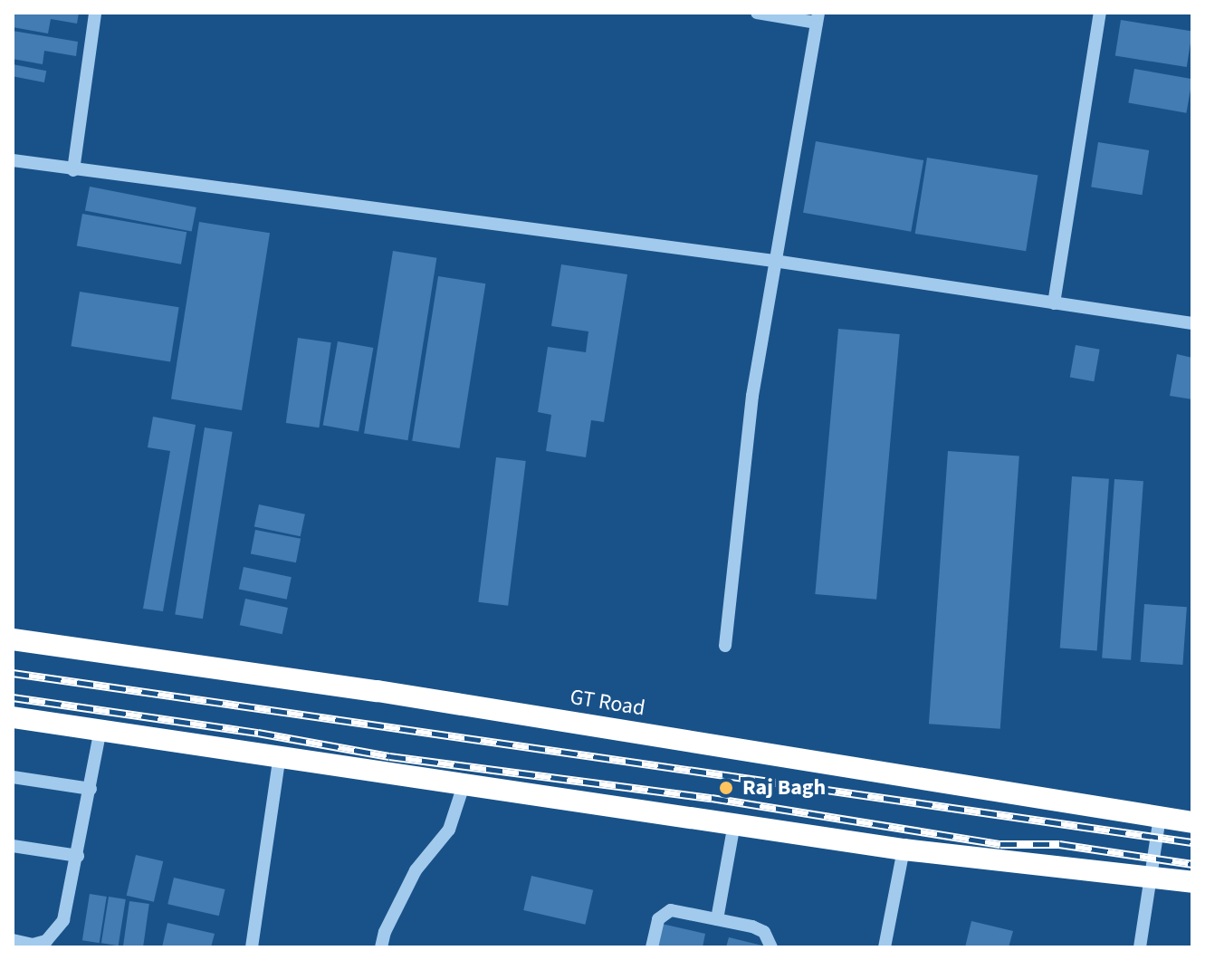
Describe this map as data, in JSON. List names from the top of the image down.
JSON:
{
  "streets": {
    "highway": ["GT Road"]
  },
  "places": ["Raj Bagh"]
}
